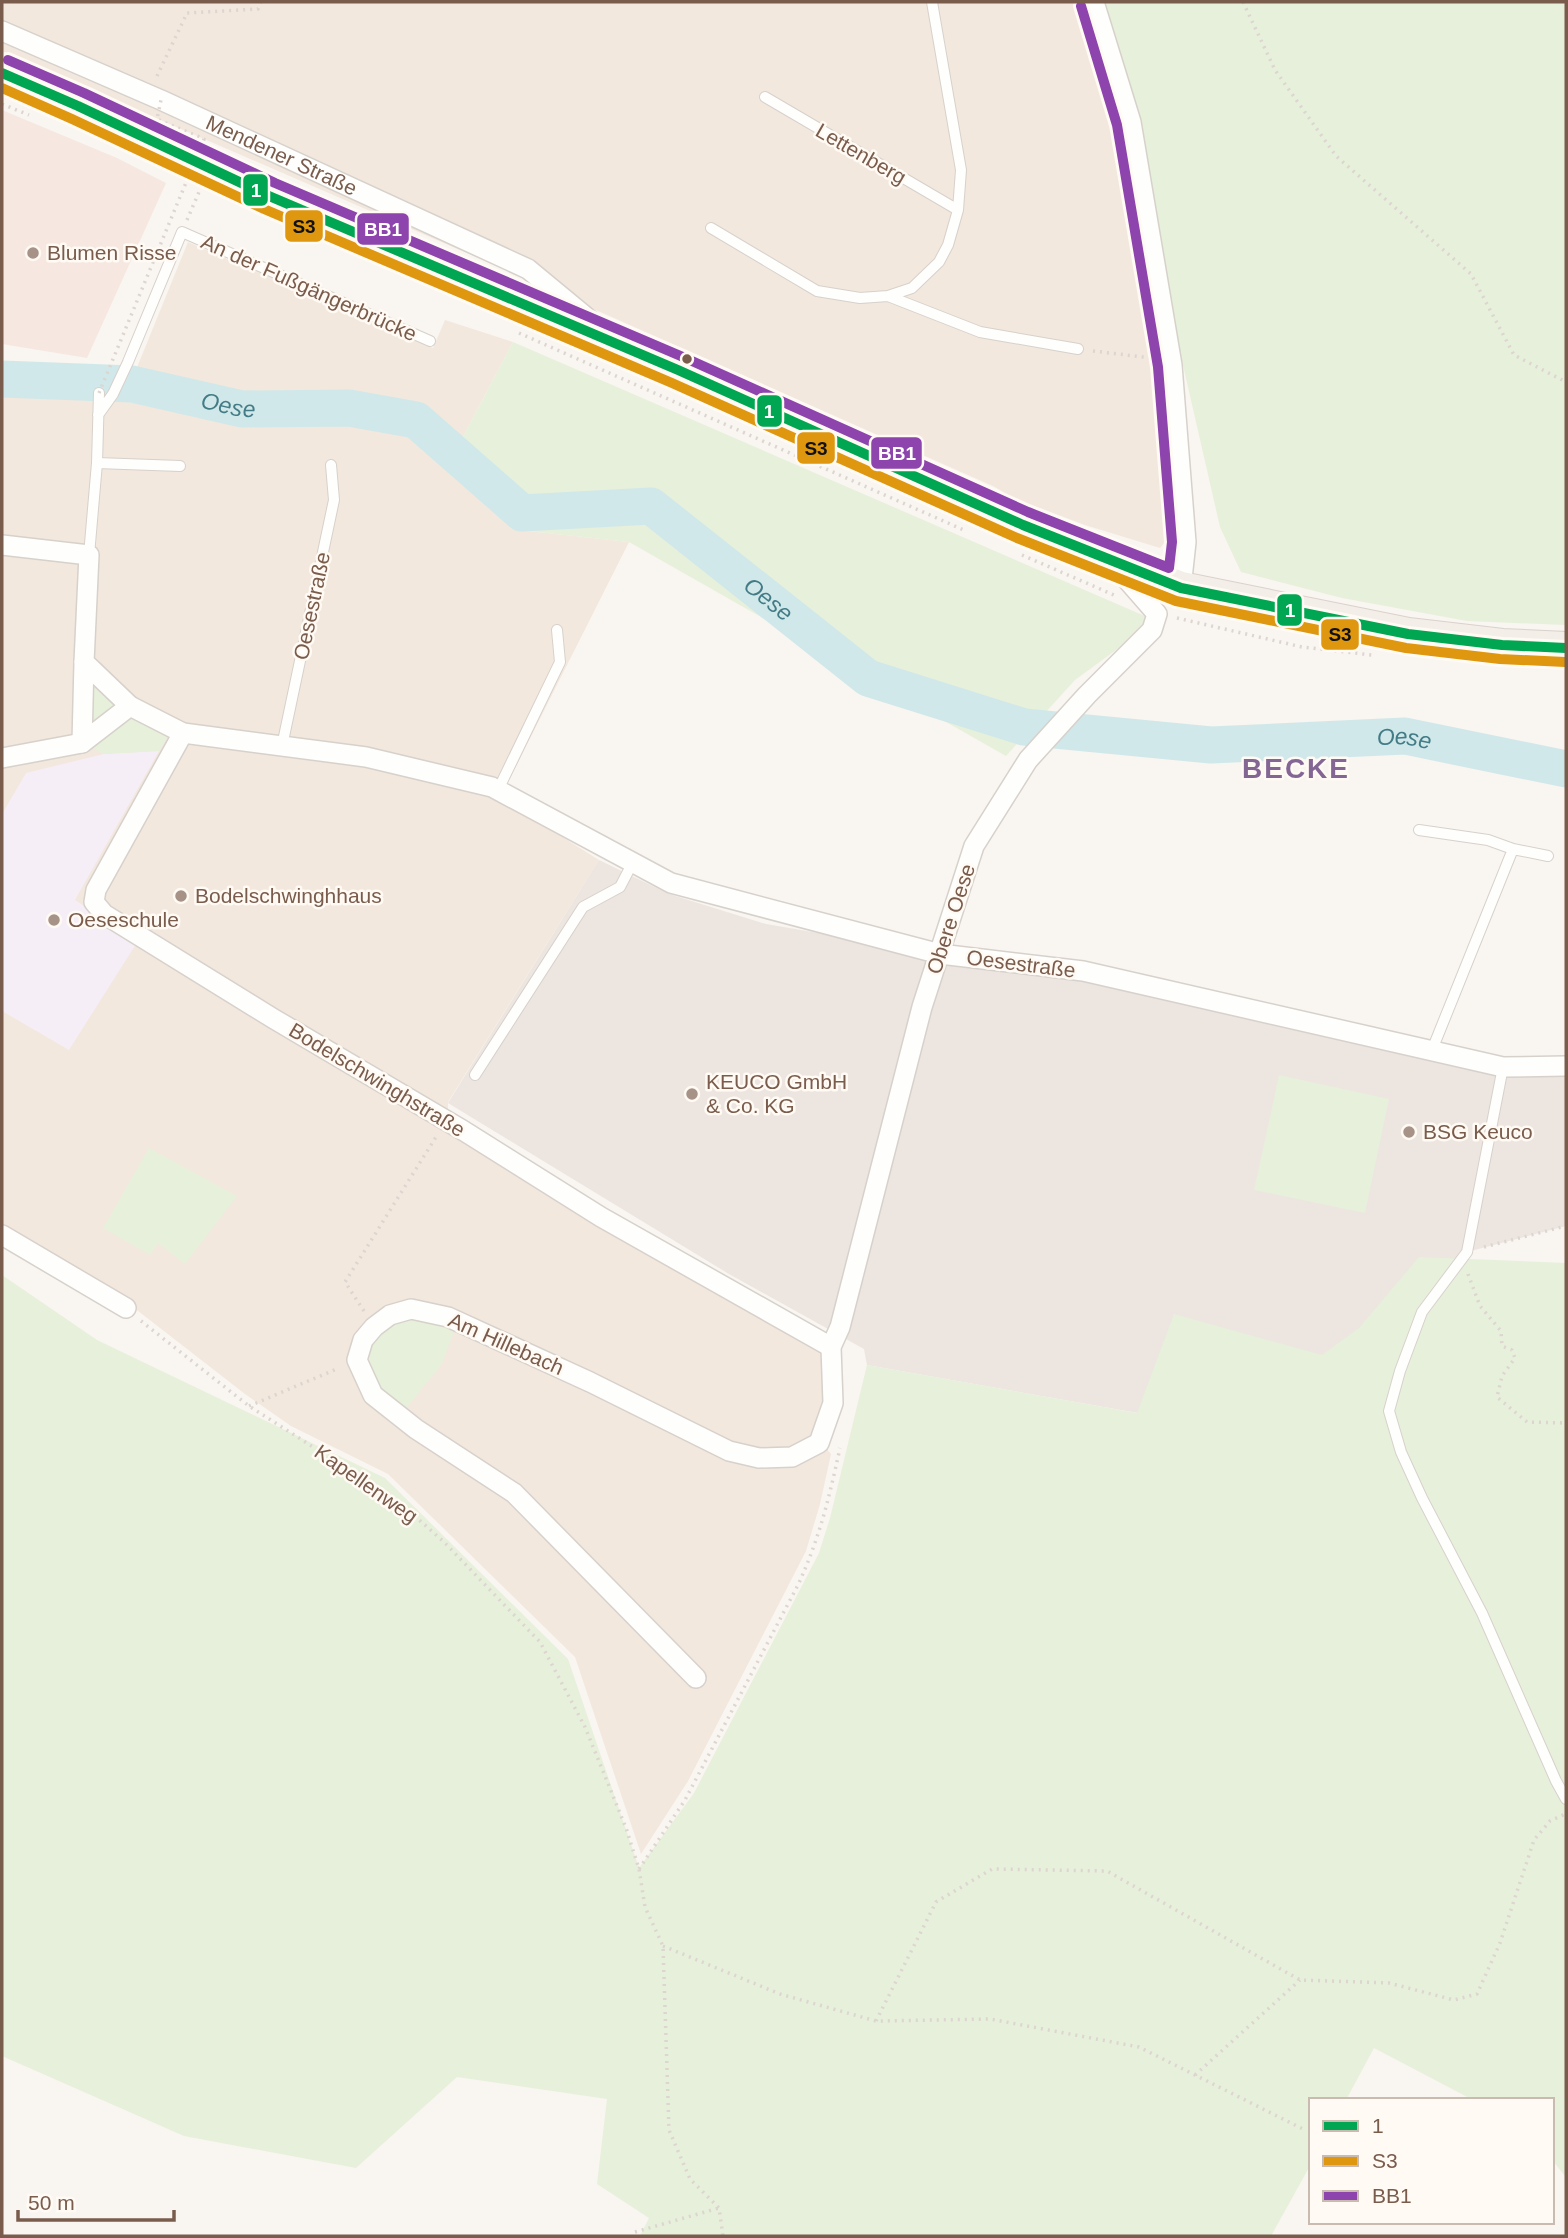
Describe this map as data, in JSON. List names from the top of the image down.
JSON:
{
  "streets": {
    "main road": ["Mendener Straße"],
    "street": [
      "Oesestraße",
      "Obere Oese",
      "Bodelschwinghstraße",
      "Am Hillebach"
    ],
    "lane": ["Lettenberg", "An der Fußgängerbrücke"],
    "path": ["Kapellenweg"]
  },
  "crossings": [
    ["Oesestraße", "Obere Oese"],
    ["Oesestraße", "Bodelschwinghstraße"],
    ["Obere Oese", "Bodelschwinghstraße"],
    ["Obere Oese", "Am Hillebach"],
    ["Bodelschwinghstraße", "Am Hillebach"]
  ],
  "districts": ["BECKE"],
  "water": ["Oese"],
  "places": [
    "Blumen Risse",
    "Bodelschwinghhaus",
    "Oeseschule",
    "KEUCO GmbH & Co. KG",
    "BSG Keuco"
  ],
  "lines": ["transit line BB1", "transit line 1", "transit line S3"],
  "legend": ["1", "S3", "BB1"],
  "scale_bar": "50 m"
}
